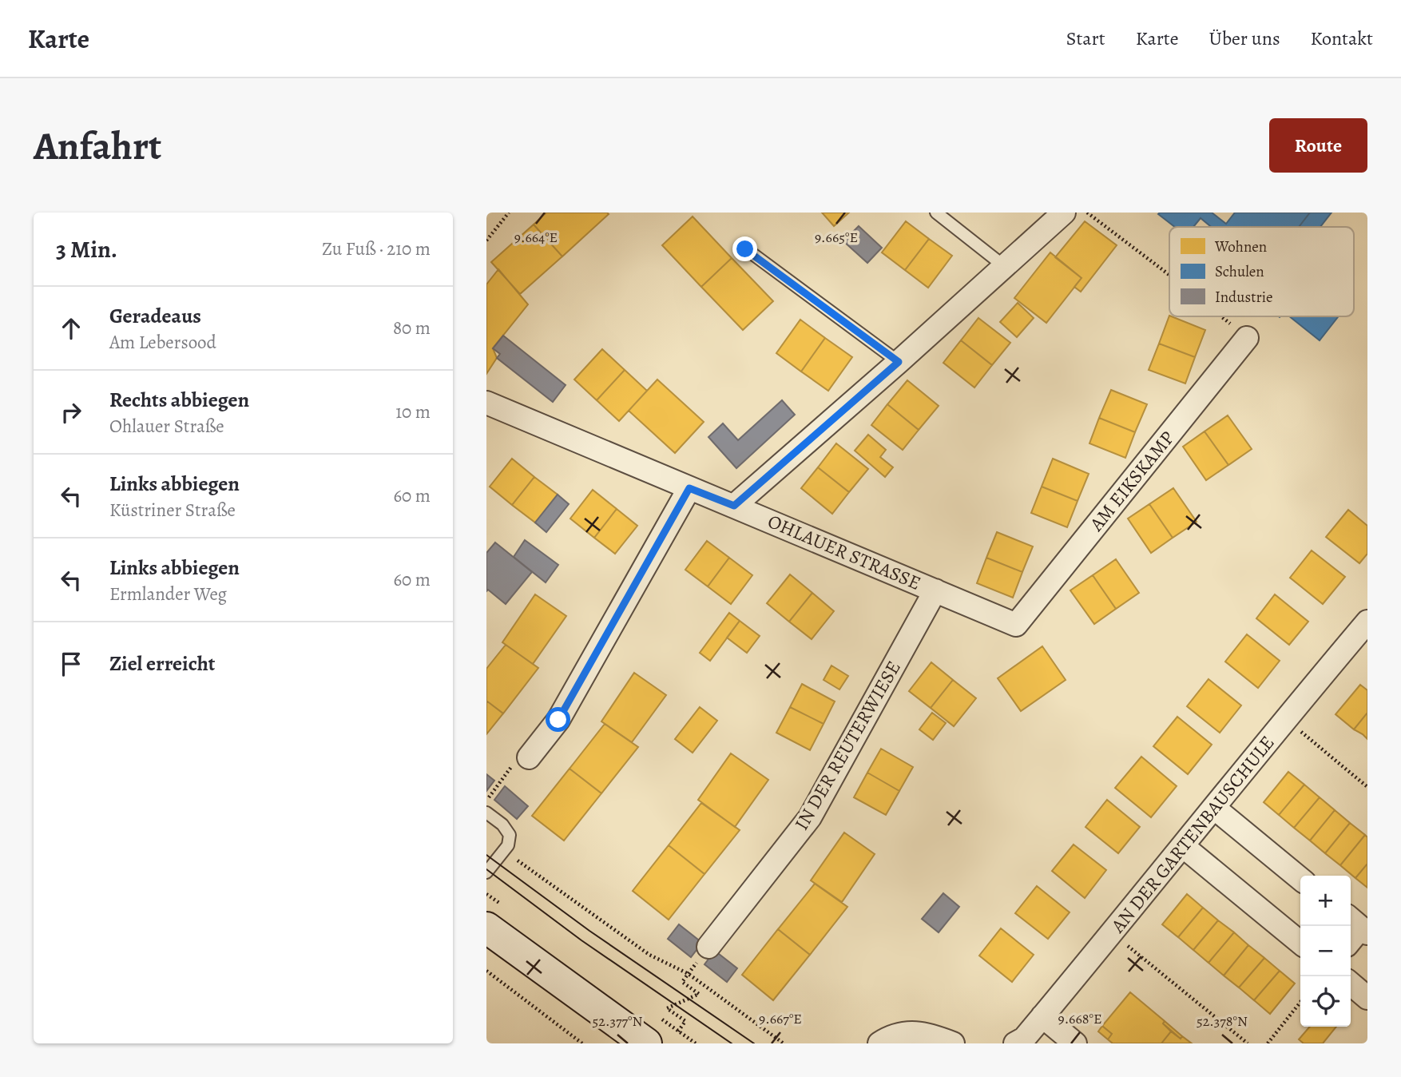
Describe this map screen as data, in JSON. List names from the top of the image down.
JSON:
{
  "streets": {
    "street": [
      "AM EIKSKAMP",
      "OHLAUER STRASSE",
      "IN DER REUTERWIESE",
      "AN DER GARTENBAUSCHULE"
    ]
  },
  "crossings": [
    ["AM EIKSKAMP", "OHLAUER STRASSE"],
    ["OHLAUER STRASSE", "IN DER REUTERWIESE"]
  ],
  "legend": ["Wohnen", "Schulen", "Industrie"],
  "page": {
    "header": "Karte",
    "nav": [
      "Start",
      "Karte",
      "Über uns",
      "Kontakt"
    ],
    "buttons": "Route",
    "title": "Anfahrt",
    "heading": ["3 Min.", "Zu Fuß · 210 m"],
    "list": [
      ["Geradeaus", "Am Lebersood", "80 m"],
      ["Rechts abbiegen", "Ohlauer Straße", "10 m"],
      ["Links abbiegen", "Küstriner Straße", "60 m"],
      ["Links abbiegen", "Ermlander Weg", "60 m"],
      "Ziel erreicht"
    ],
    "map_buttons": ["+", "−"]
  },
  "coordinates": [
    "9.664°E",
    "9.665°E",
    "9.667°E",
    "9.668°E",
    "52.377°N",
    "52.378°N"
  ]
}
